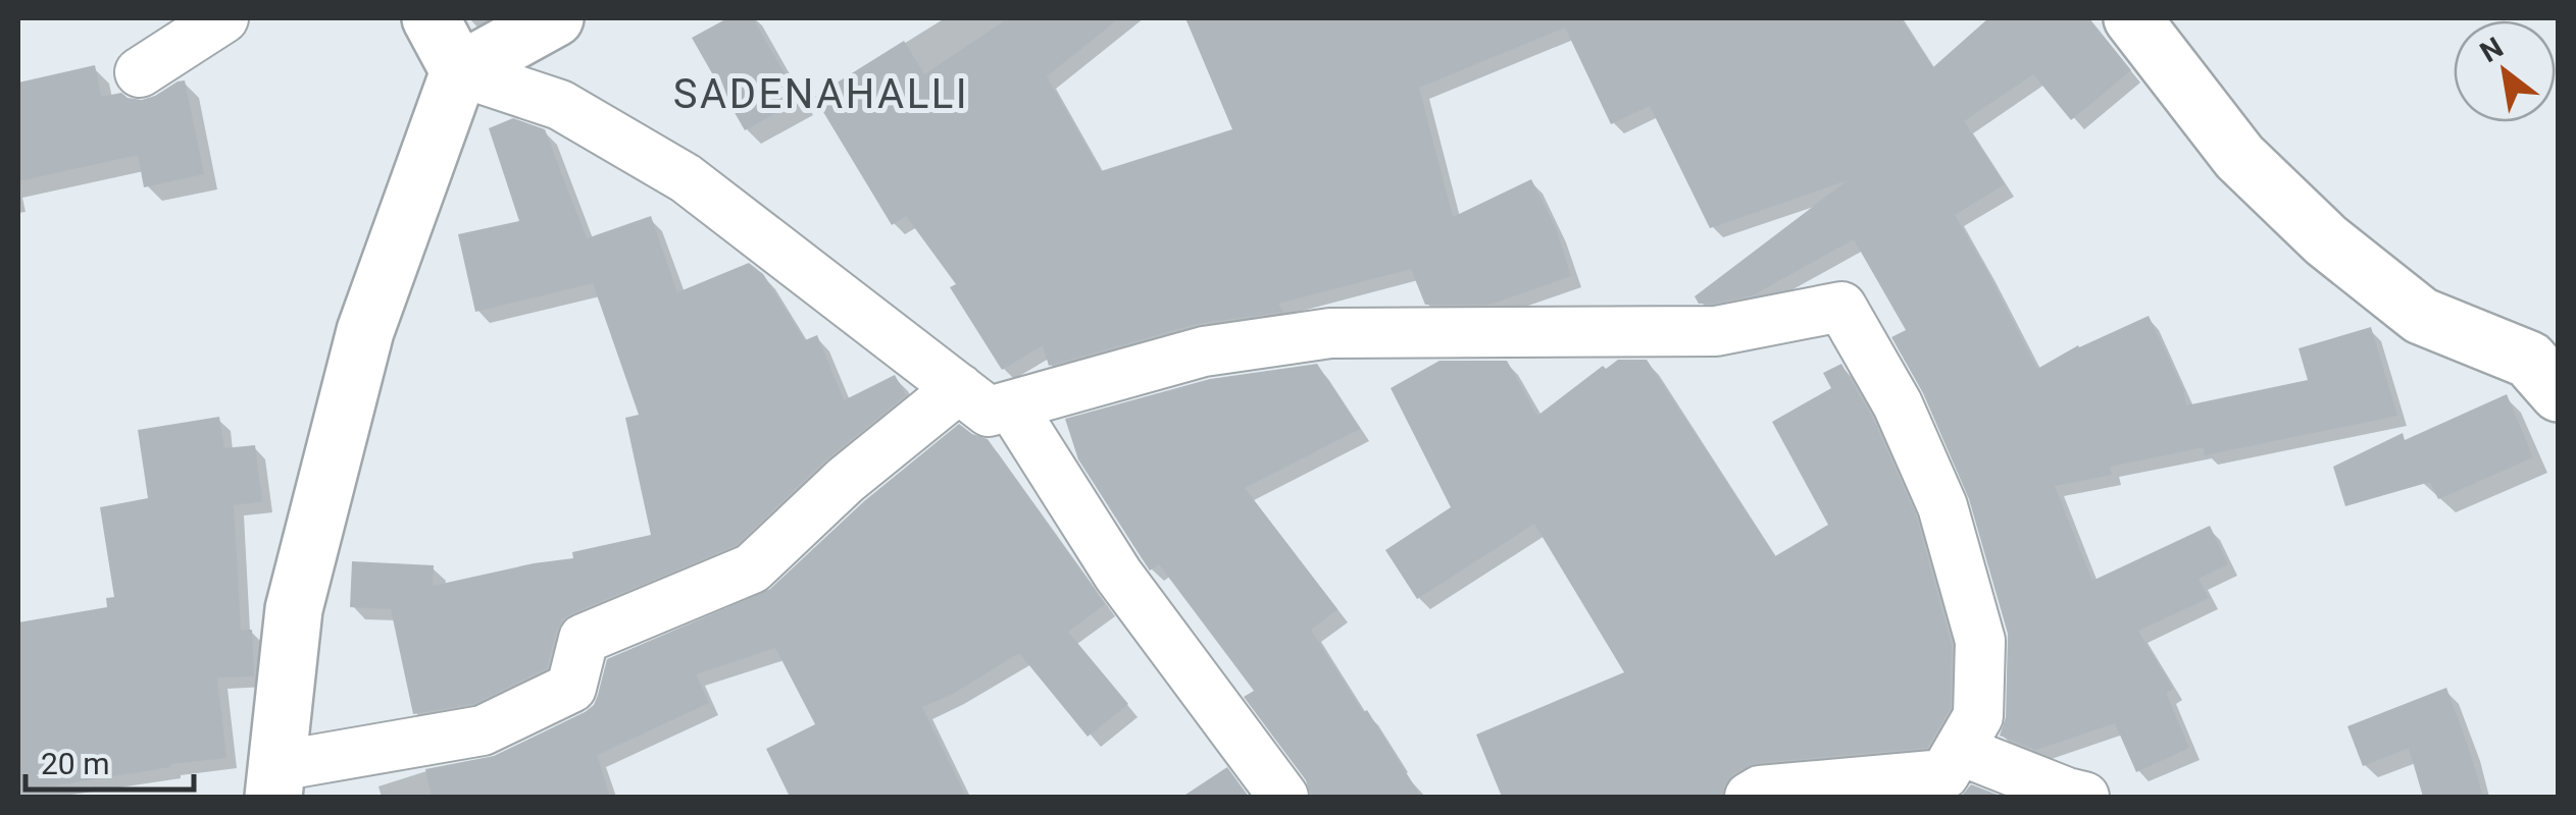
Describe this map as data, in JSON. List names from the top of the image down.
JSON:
{
  "districts": ["SADENAHALLI"],
  "scale_bar": "20 m",
  "north": "top left"
}
